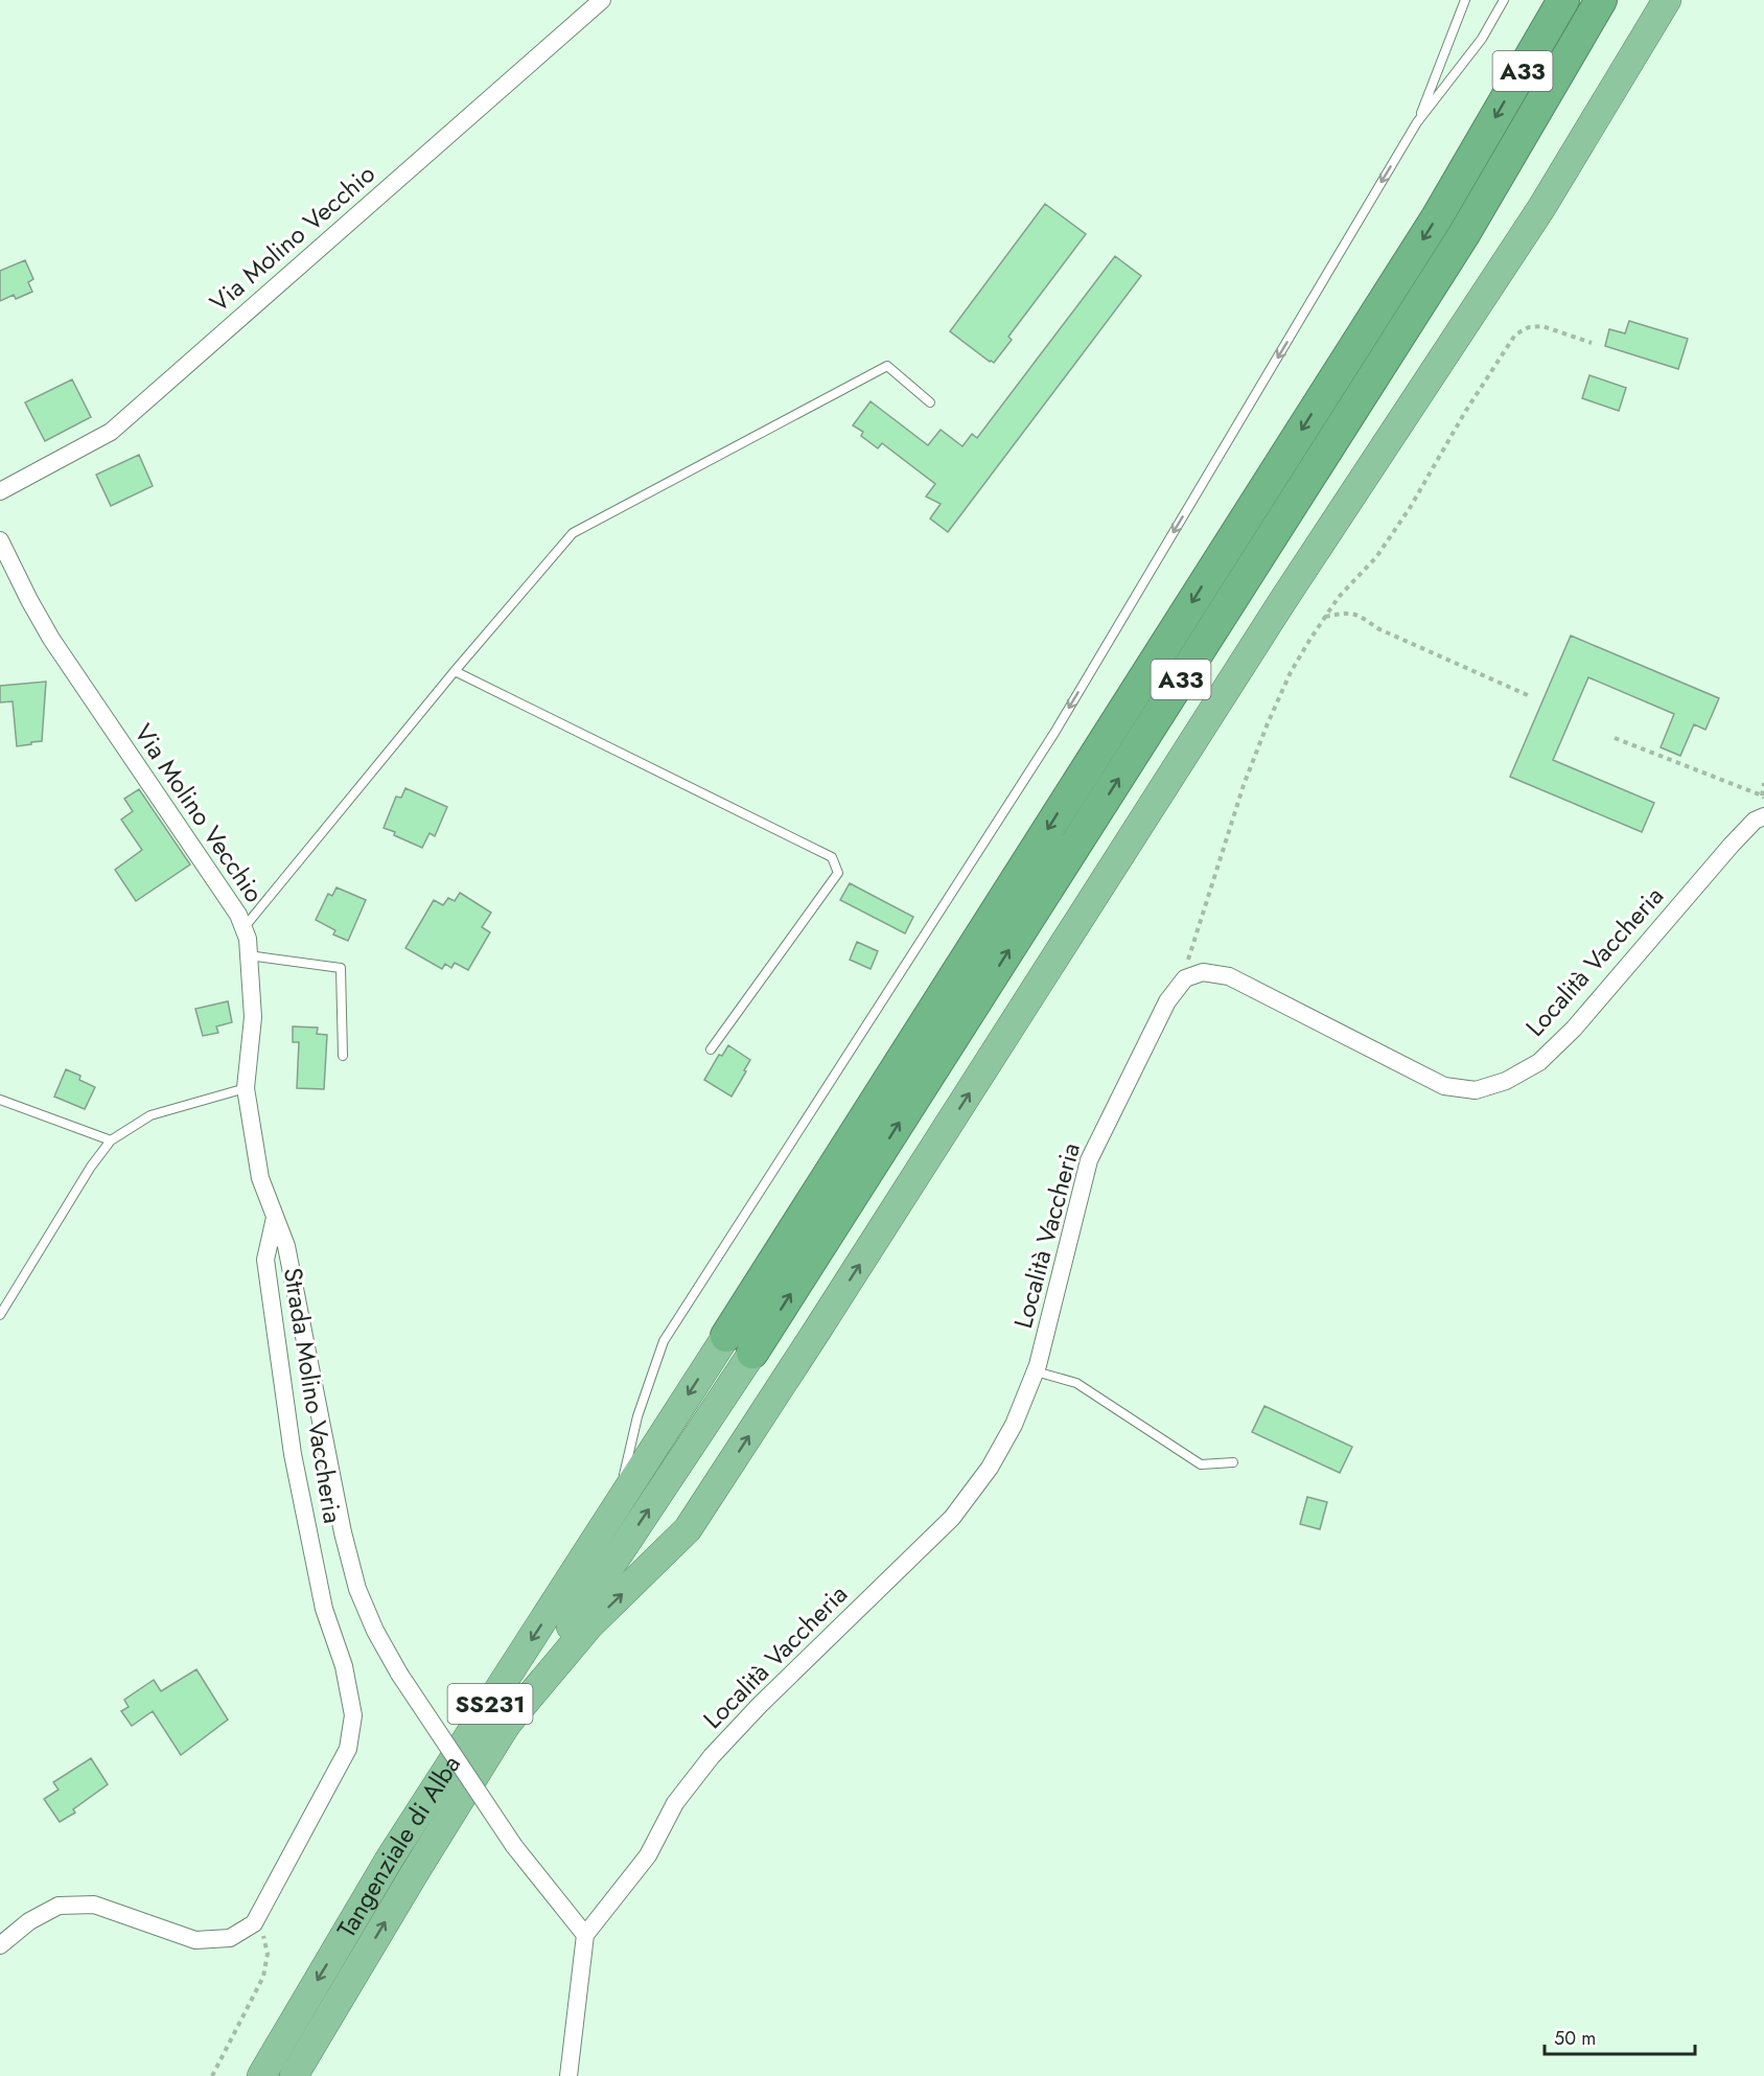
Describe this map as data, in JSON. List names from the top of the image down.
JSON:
{
  "streets": {
    "highway": ["A33", "SS231", "Tangenziale di Alba"],
    "street": ["Via Molino Vecchio", "Località Vaccheria", "Strada Molino Vaccheria"]
  },
  "crossings": [
    ["A33", "SS231"],
    ["A33", "Tangenziale di Alba"],
    ["Via Molino Vecchio", "Strada Molino Vaccheria"],
    ["Località Vaccheria", "Strada Molino Vaccheria"]
  ],
  "scale_bar": "50 m"
}
